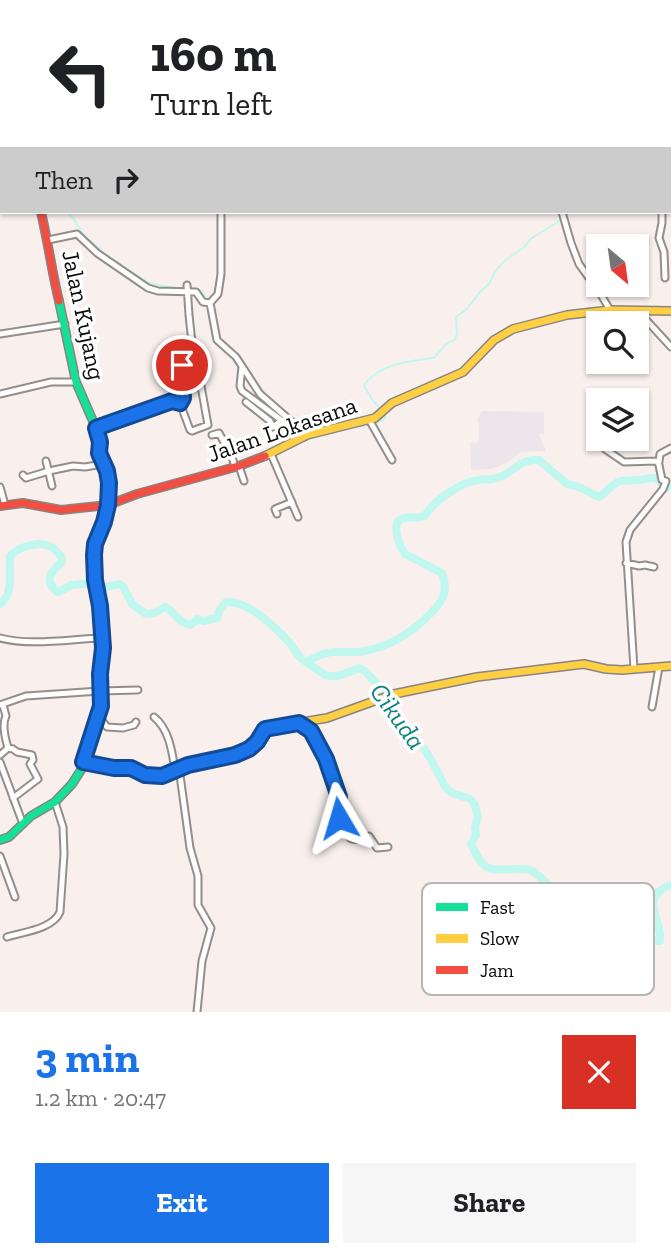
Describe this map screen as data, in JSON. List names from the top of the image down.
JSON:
{
  "streets": {
    "main road": ["Jalan Kujang", "Jalan Lokasana"]
  },
  "crossings": [
    ["Jalan Kujang", "Jalan Lokasana"]
  ],
  "water": ["Cikuda"],
  "legend": ["Fast", "Slow", "Jam"],
  "north": "bottom right",
  "page": {
    "turn": ["160 m", "Turn left"],
    "then": "Then",
    "heading": ["3 min", "1.2 km · 20:47"],
    "buttons": ["Exit", "Share"]
  }
}
